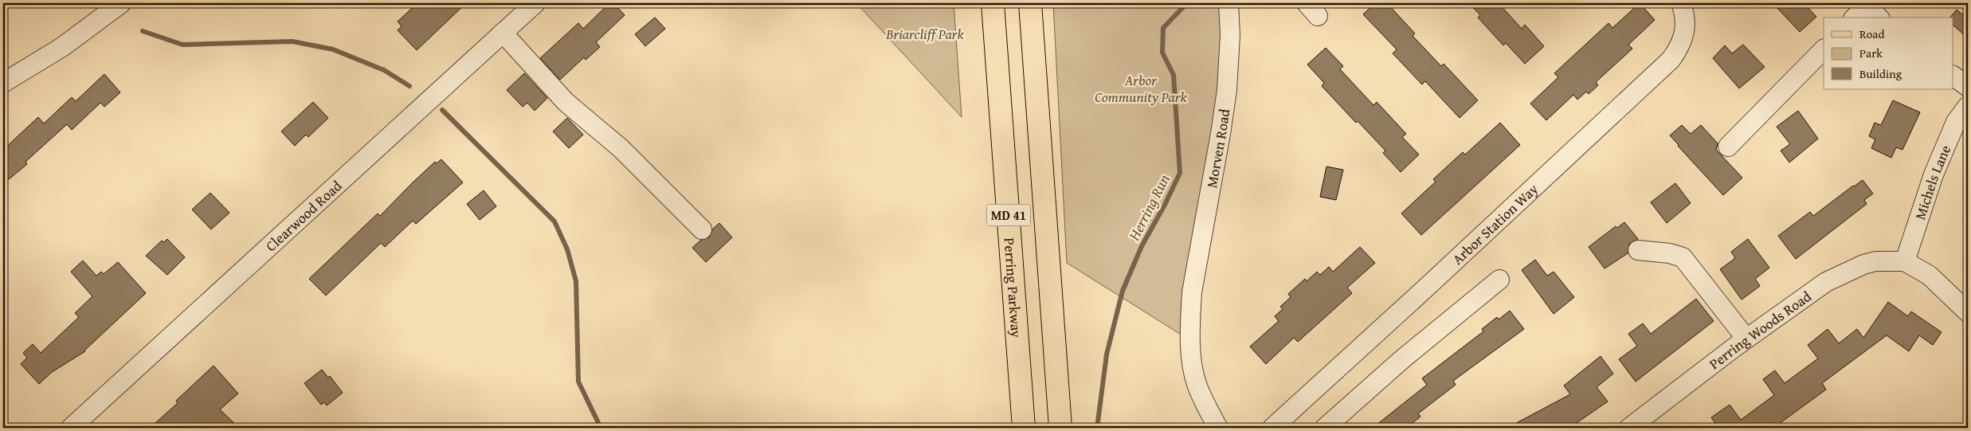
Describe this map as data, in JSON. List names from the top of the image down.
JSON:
{
  "streets": {
    "main road": ["MD 41", "Perring Parkway"],
    "street": [
      "Morven Road",
      "Michels Lane",
      "Clearwood Road",
      "Arbor Station Way",
      "Perring Woods Road"
    ]
  },
  "crossings": [
    ["Michels Lane", "Perring Woods Road"]
  ],
  "water": ["Herring Run"],
  "parks": ["Briarcliff Park", "Arbor Community Park"],
  "legend": ["Road", "Park", "Building"]
}
